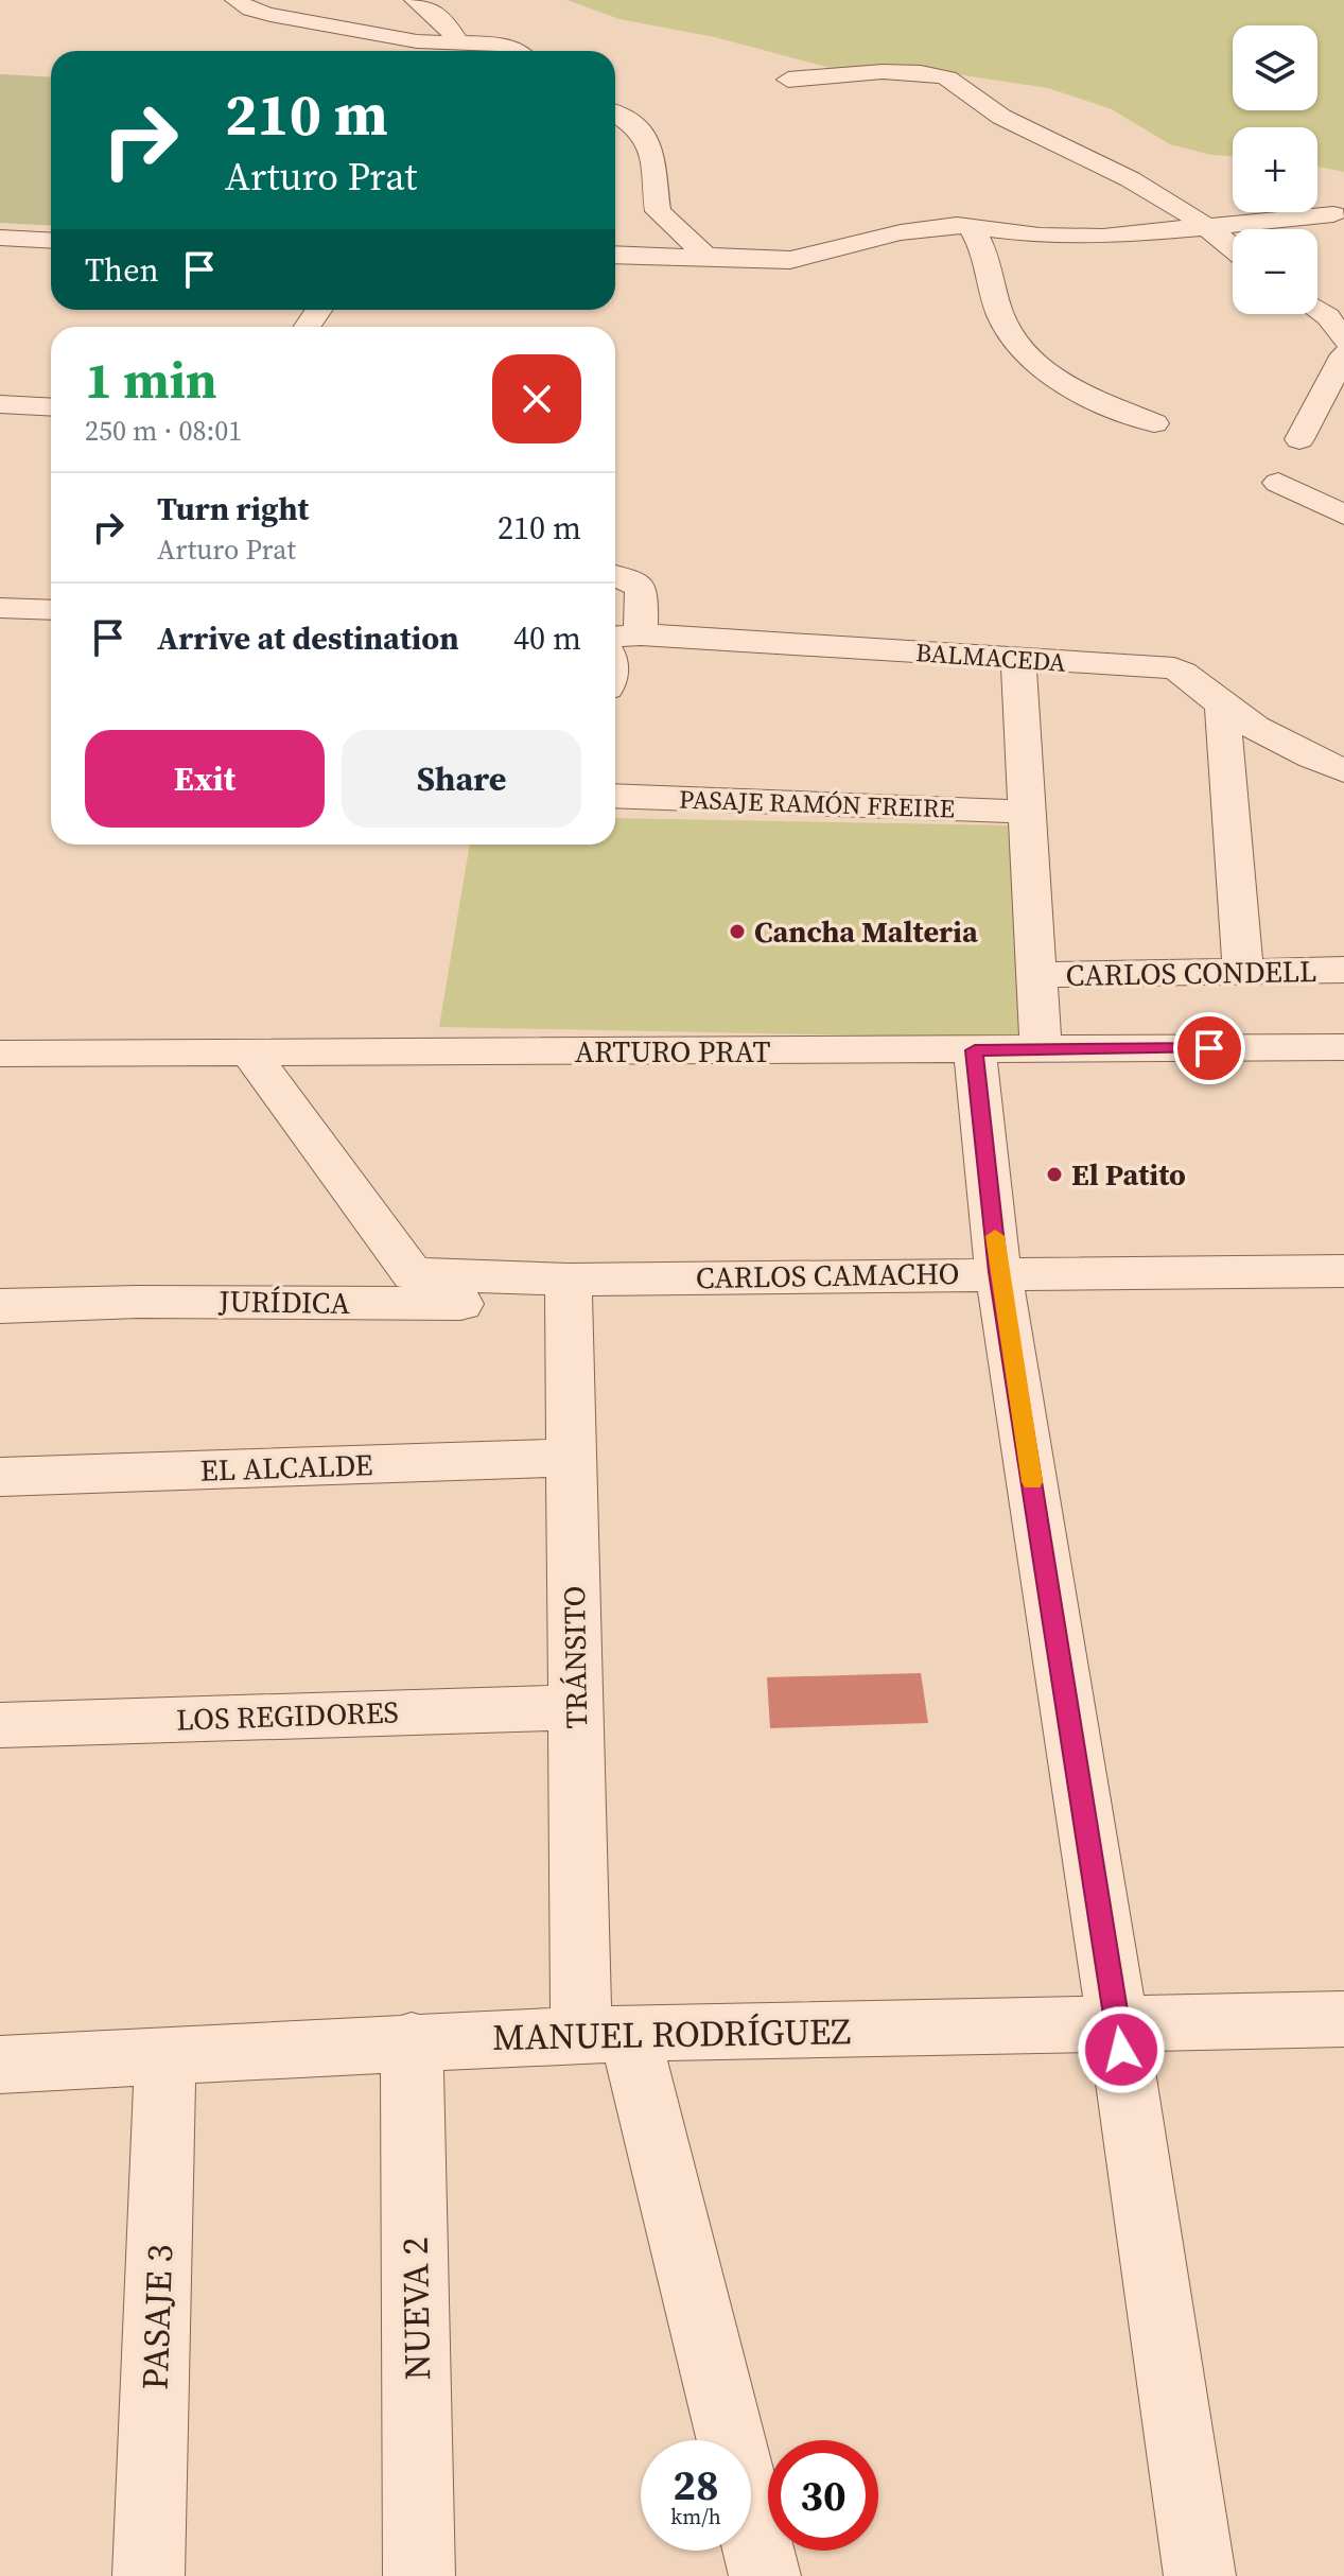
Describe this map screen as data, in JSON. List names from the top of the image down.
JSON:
{
  "streets": {
    "street": [
      "BALMACEDA",
      "PASAJE RAMÓN FREIRE",
      "CARLOS CONDELL",
      "ARTURO PRAT",
      "CARLOS CAMACHO",
      "JURÍDICA",
      "EL ALCALDE",
      "TRÁNSITO",
      "LOS REGIDORES",
      "MANUEL RODRÍGUEZ",
      "NUEVA 2",
      "PASAJE 3"
    ]
  },
  "crossings": [
    ["ARTURO PRAT", "CARLOS CAMACHO"],
    ["CARLOS CAMACHO", "JURÍDICA"],
    ["CARLOS CAMACHO", "TRÁNSITO"],
    ["JURÍDICA", "TRÁNSITO"],
    ["EL ALCALDE", "TRÁNSITO"],
    ["TRÁNSITO", "LOS REGIDORES"],
    ["TRÁNSITO", "MANUEL RODRÍGUEZ"],
    ["MANUEL RODRÍGUEZ", "NUEVA 2"],
    ["MANUEL RODRÍGUEZ", "PASAJE 3"]
  ],
  "places": ["Cancha Malteria", "El Patito"],
  "page": {
    "map_buttons": ["+", "−"],
    "turn": ["210 m", "Arturo Prat"],
    "then": "Then",
    "heading": ["1 min", "250 m · 08:01"],
    "list": [
      {
        "name": "Turn right",
        "note": "Arturo Prat",
        "value": "210 m"
      },
      {
        "name": "Arrive at destination",
        "value": "40 m"
      }
    ],
    "buttons": ["Exit", "Share"],
    "speed": "28 km/h",
    "limit": "30"
  }
}
